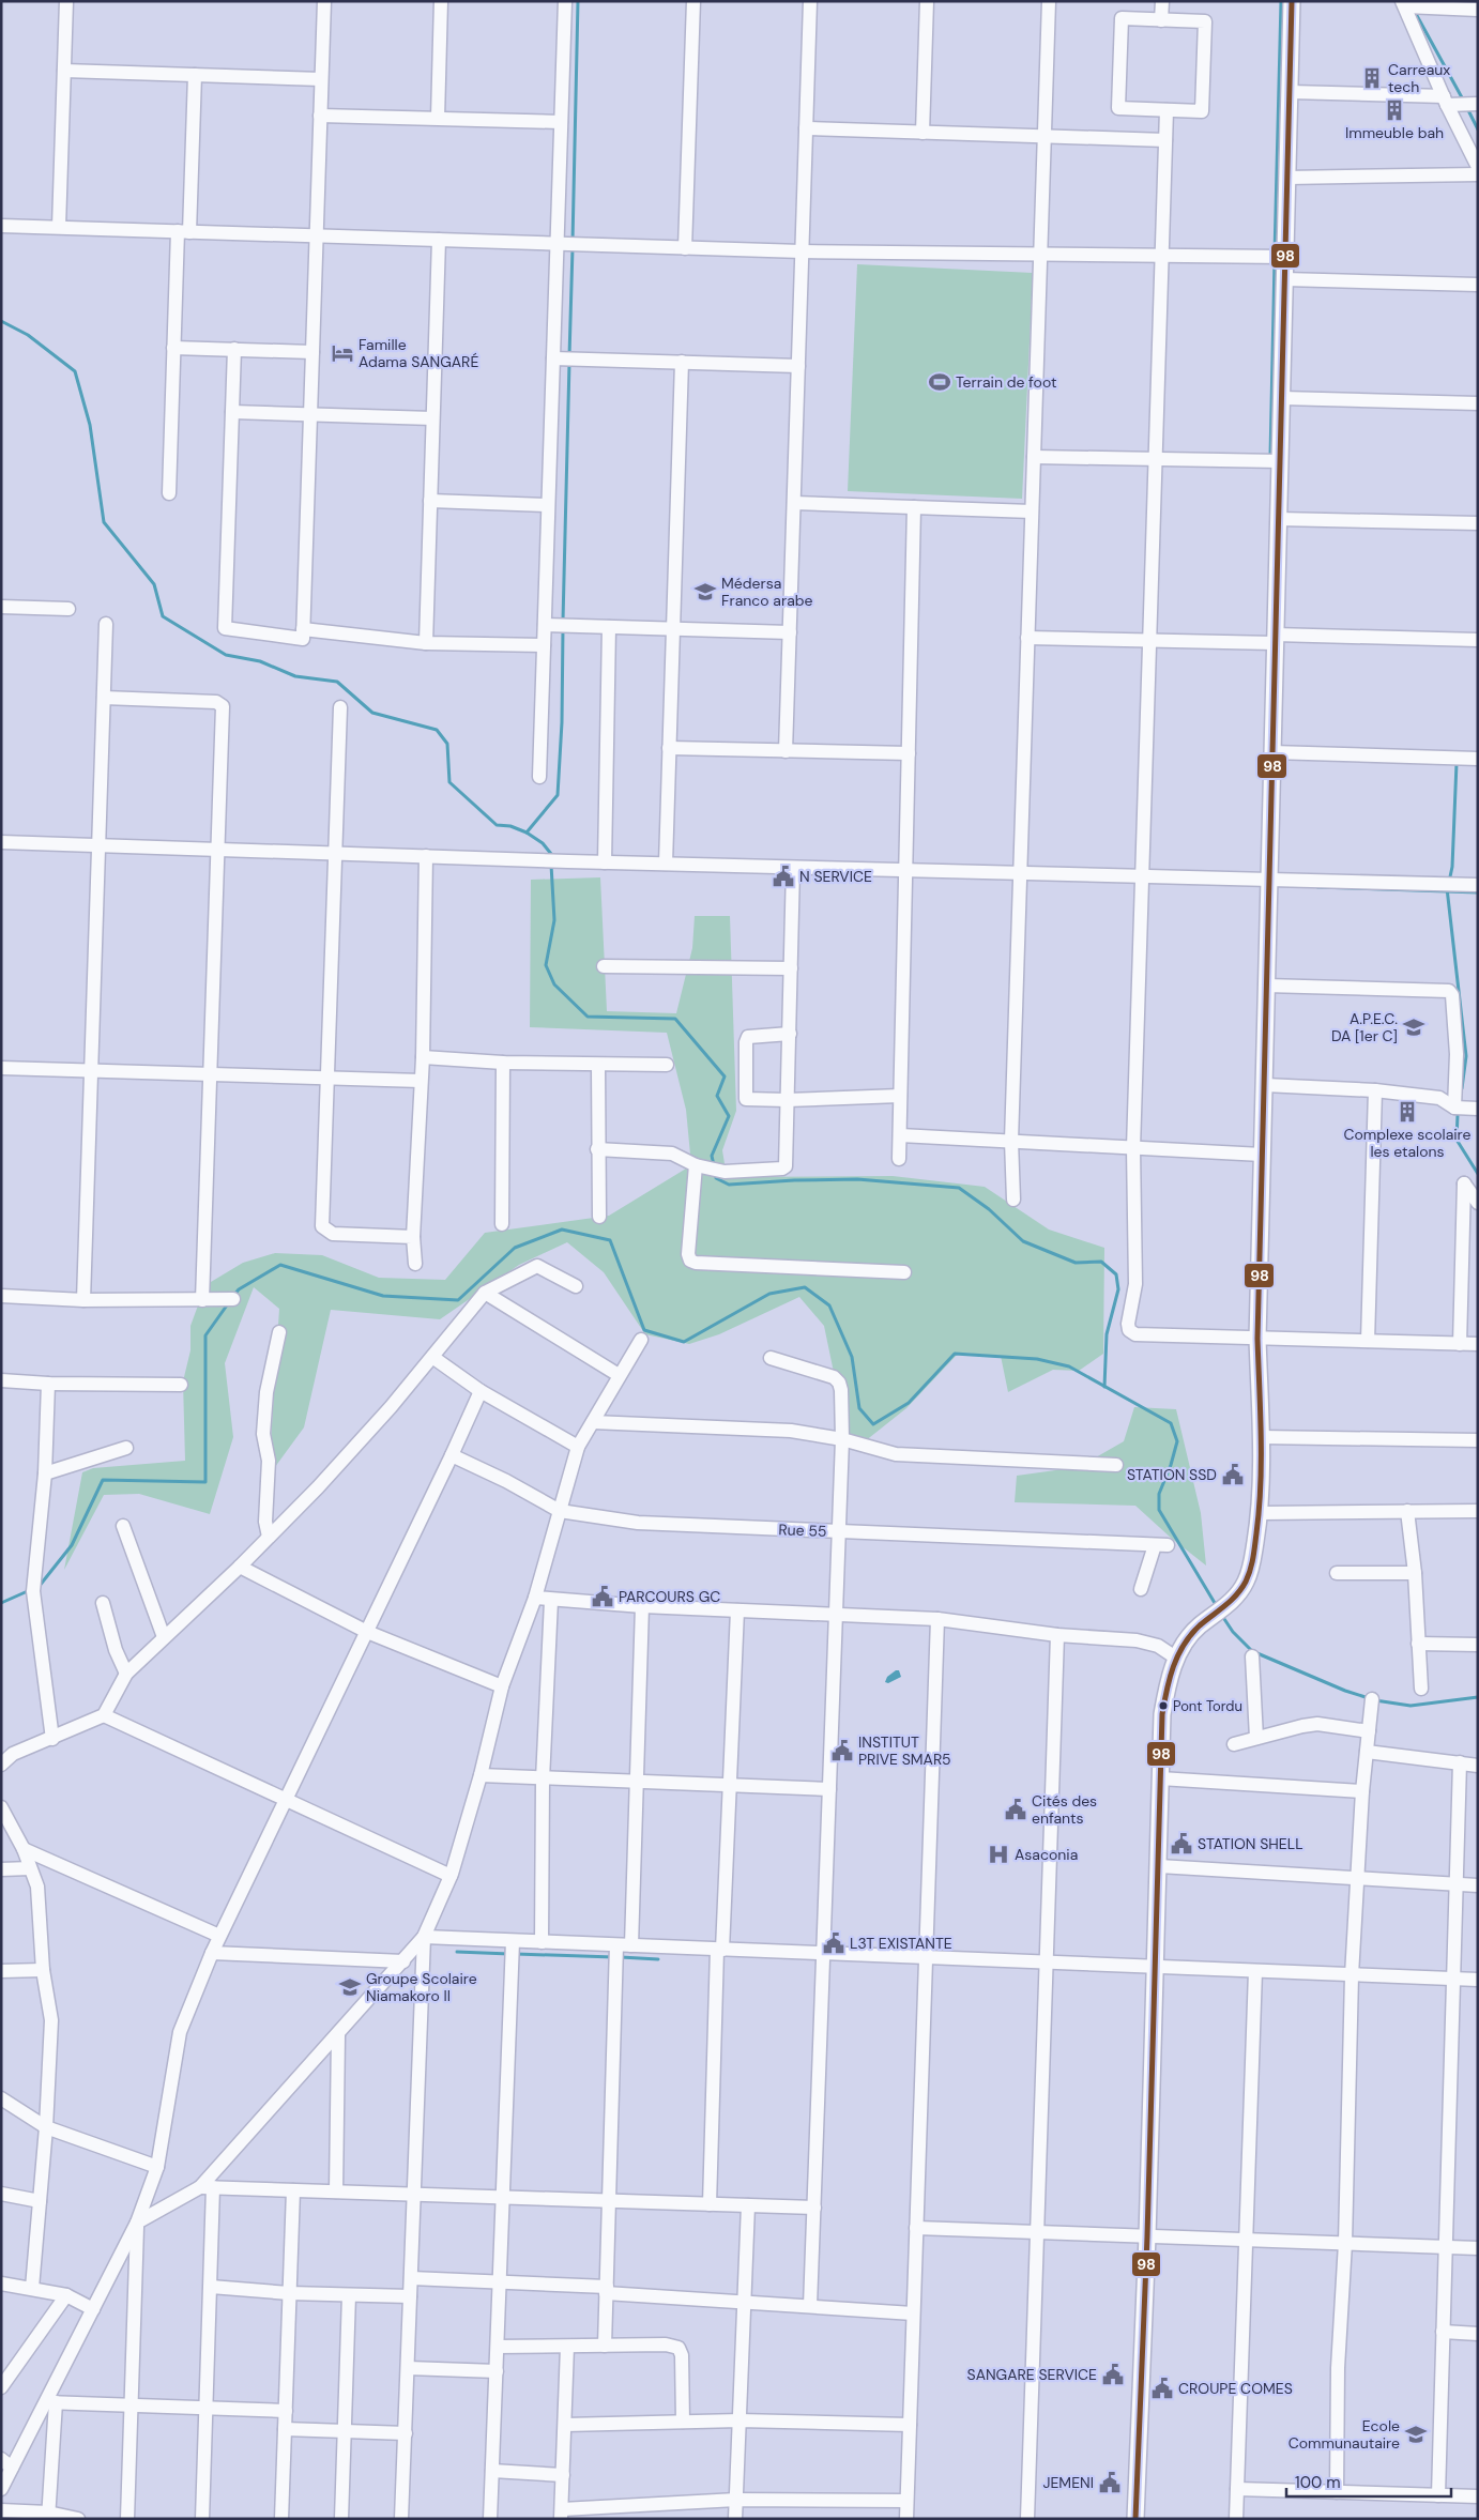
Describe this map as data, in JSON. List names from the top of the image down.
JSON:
{
  "streets": {
    "street": ["Rue 55"]
  },
  "places": {
    "building": ["Carreaux tech", "Immeuble bah", "Complexe scolaire les etalons"],
    "hotel": ["Famille Adama SANGARÉ"],
    "sports": ["Terrain de foot"],
    "school or university": [
      "Médersa Franco arabe",
      "A.P.E.C. DA [1er C]",
      "Groupe Scolaire Niamakoro II",
      "Ecole Communautaire"
    ],
    "public building": [
      "N SERVICE",
      "STATION SSD",
      "PARCOURS GC",
      "INSTITUT PRIVE SMAR5",
      "Cités des enfants",
      "STATION SHELL",
      "L3T EXISTANTE",
      "SANGARE SERVICE",
      "CROUPE COMES",
      "JEMENI"
    ],
    "other": ["Pont Tordu"],
    "hospital": ["Asaconia"]
  },
  "lines": ["transit line 98"],
  "scale_bar": "100 m"
}
